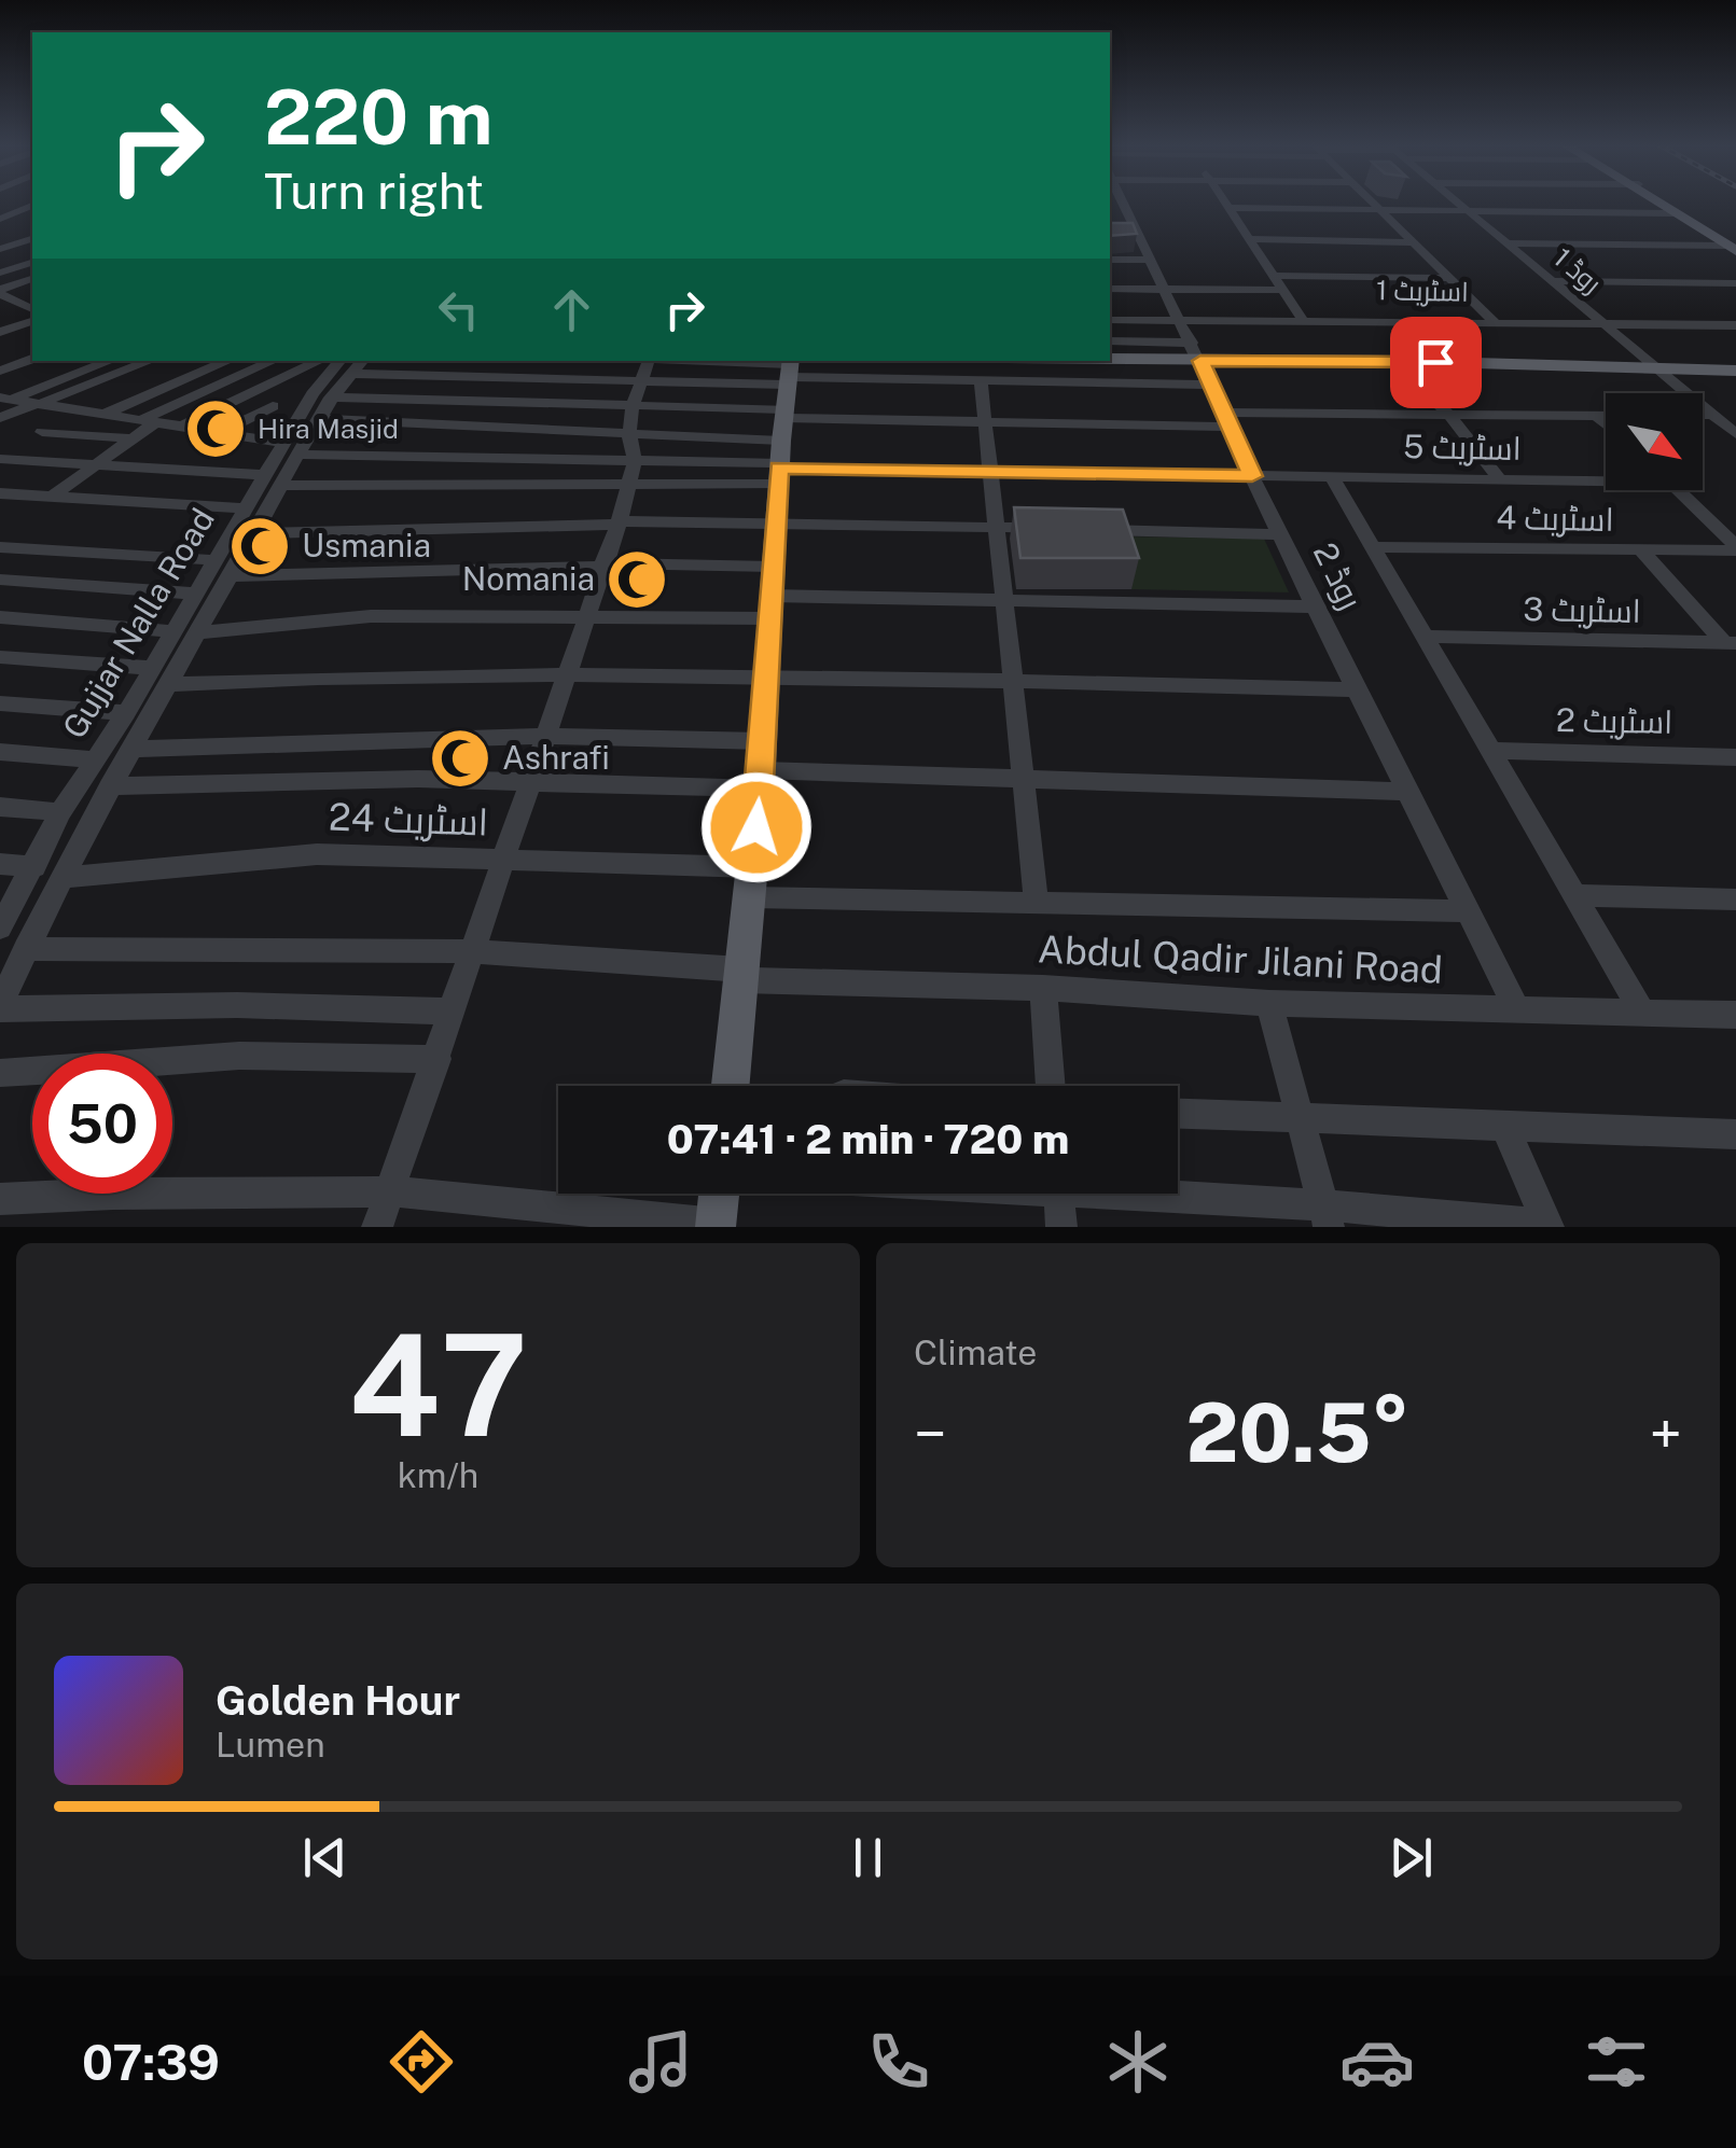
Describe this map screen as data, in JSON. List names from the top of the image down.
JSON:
{
  "streets": {
    "street": [
      "روڈ 1",
      "اسٹریٹ 1",
      "اسٹریٹ 5",
      "اسٹریٹ 4",
      "روڈ 2",
      "اسٹریٹ 3",
      "Gujjar Nalla Road",
      "اسٹریٹ 2",
      "اسٹریٹ 24",
      "Abdul Qadir Jilani Road"
    ]
  },
  "crossings": [
    ["روڈ 1", "اسٹریٹ 1"],
    ["اسٹریٹ 1", "روڈ 2"],
    ["اسٹریٹ 5", "روڈ 2"],
    ["روڈ 2", "Abdul Qadir Jilani Road"]
  ],
  "places": {
    "mosque": [
      "Hira Masjid",
      "Usmania",
      "Nomania",
      "Ashrafi"
    ]
  },
  "north": "bottom right",
  "page": {
    "turn": ["220 m", "Turn right"],
    "limit": "50",
    "trip": "07:41 · 2 min · 720 m",
    "tile": [
      ["47", "km/h"],
      "Climate"
    ],
    "heat": ["−", "20.5°", "+"],
    "song": ["Golden Hour", "Lumen"],
    "tabs": "07:39"
  }
}
